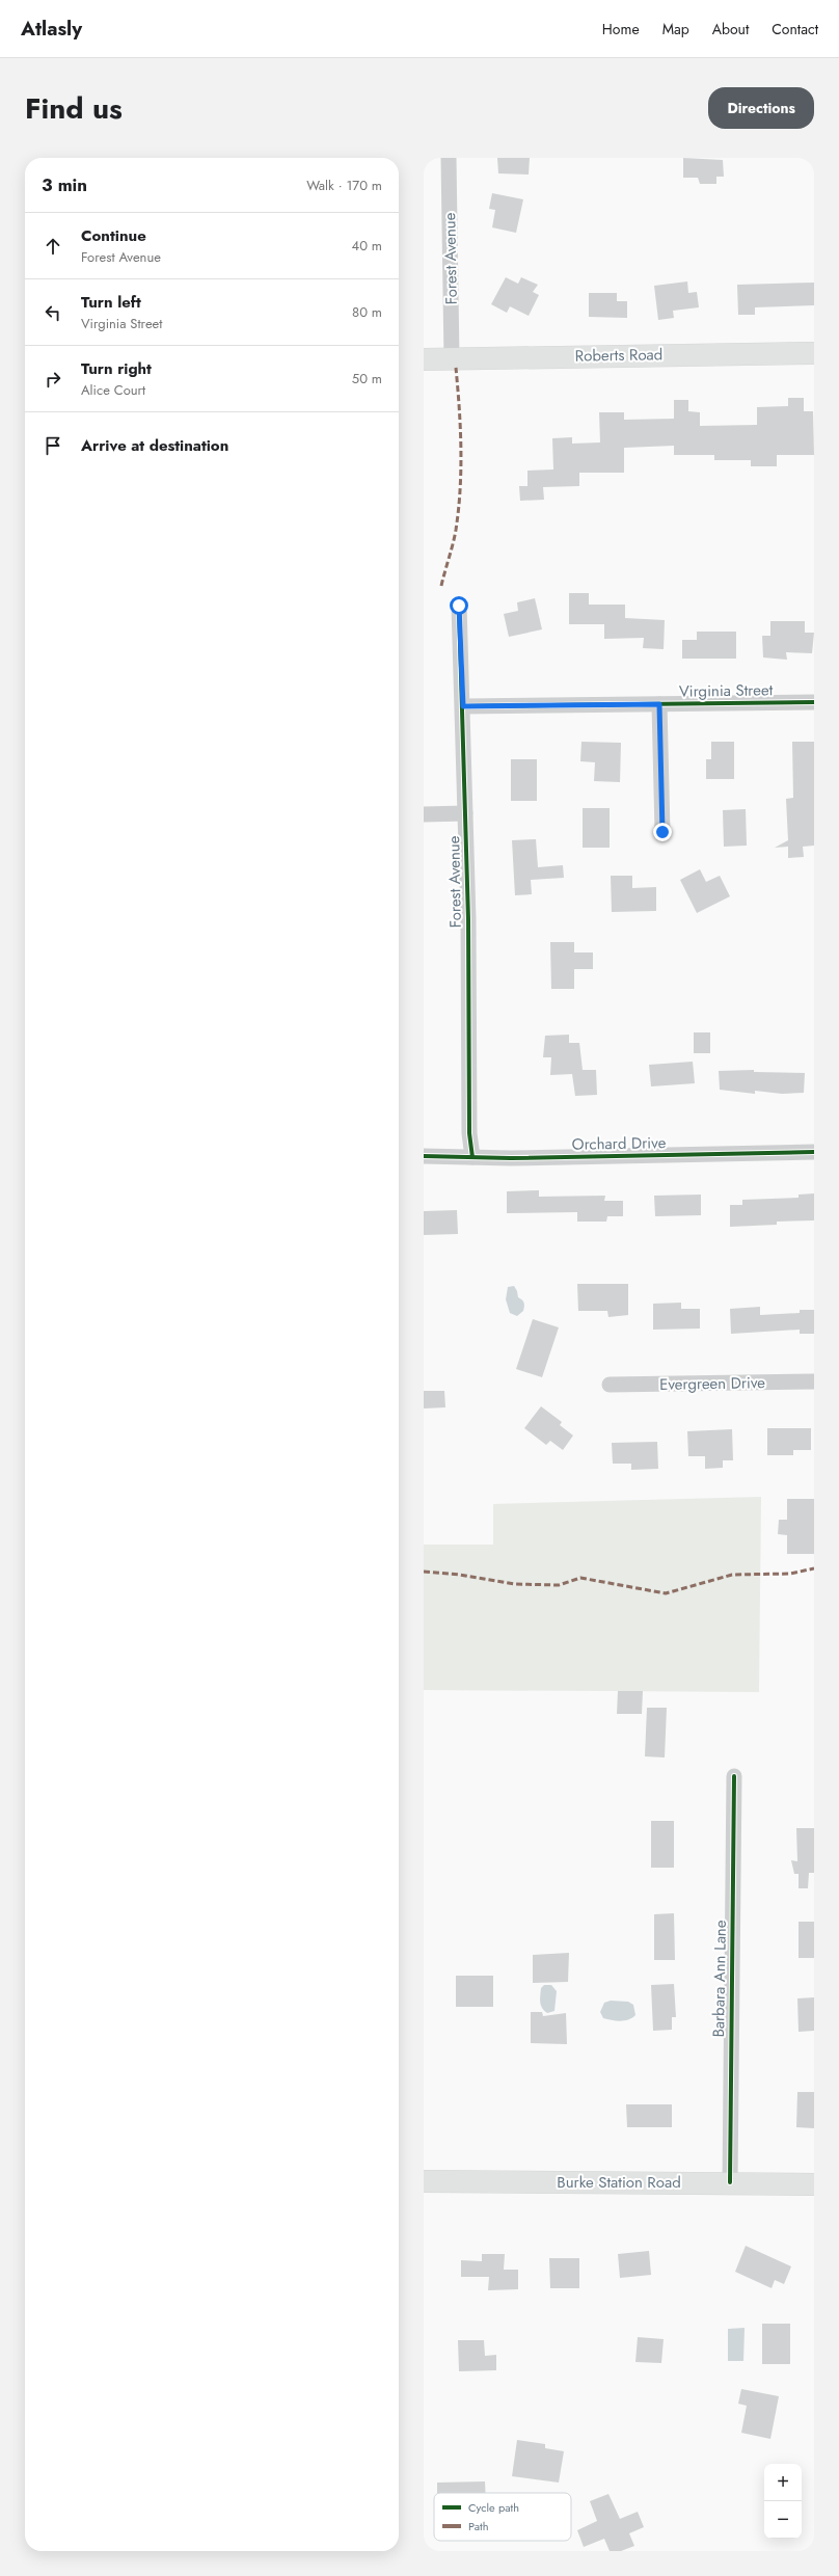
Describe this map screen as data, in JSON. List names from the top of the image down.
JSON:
{
  "streets": {
    "main road": ["Roberts Road", "Burke Station Road"],
    "street": [
      "Forest Avenue",
      "Virginia Street",
      "Orchard Drive",
      "Evergreen Drive",
      "Barbara Ann Lane"
    ]
  },
  "crossings": [
    ["Forest Avenue", "Roberts Road"],
    ["Forest Avenue", "Virginia Street"],
    ["Forest Avenue", "Orchard Drive"],
    ["Barbara Ann Lane", "Burke Station Road"]
  ],
  "legend": ["Cycle path", "Path"],
  "page": {
    "header": "Atlasly",
    "nav": [
      "Home",
      "Map",
      "About",
      "Contact"
    ],
    "title": "Find us",
    "buttons": "Directions",
    "heading": ["3 min", "Walk · 170 m"],
    "list": [
      ["Continue", "Forest Avenue", "40 m"],
      ["Turn left", "Virginia Street", "80 m"],
      ["Turn right", "Alice Court", "50 m"],
      "Arrive at destination"
    ],
    "map_buttons": ["+", "−"]
  }
}
